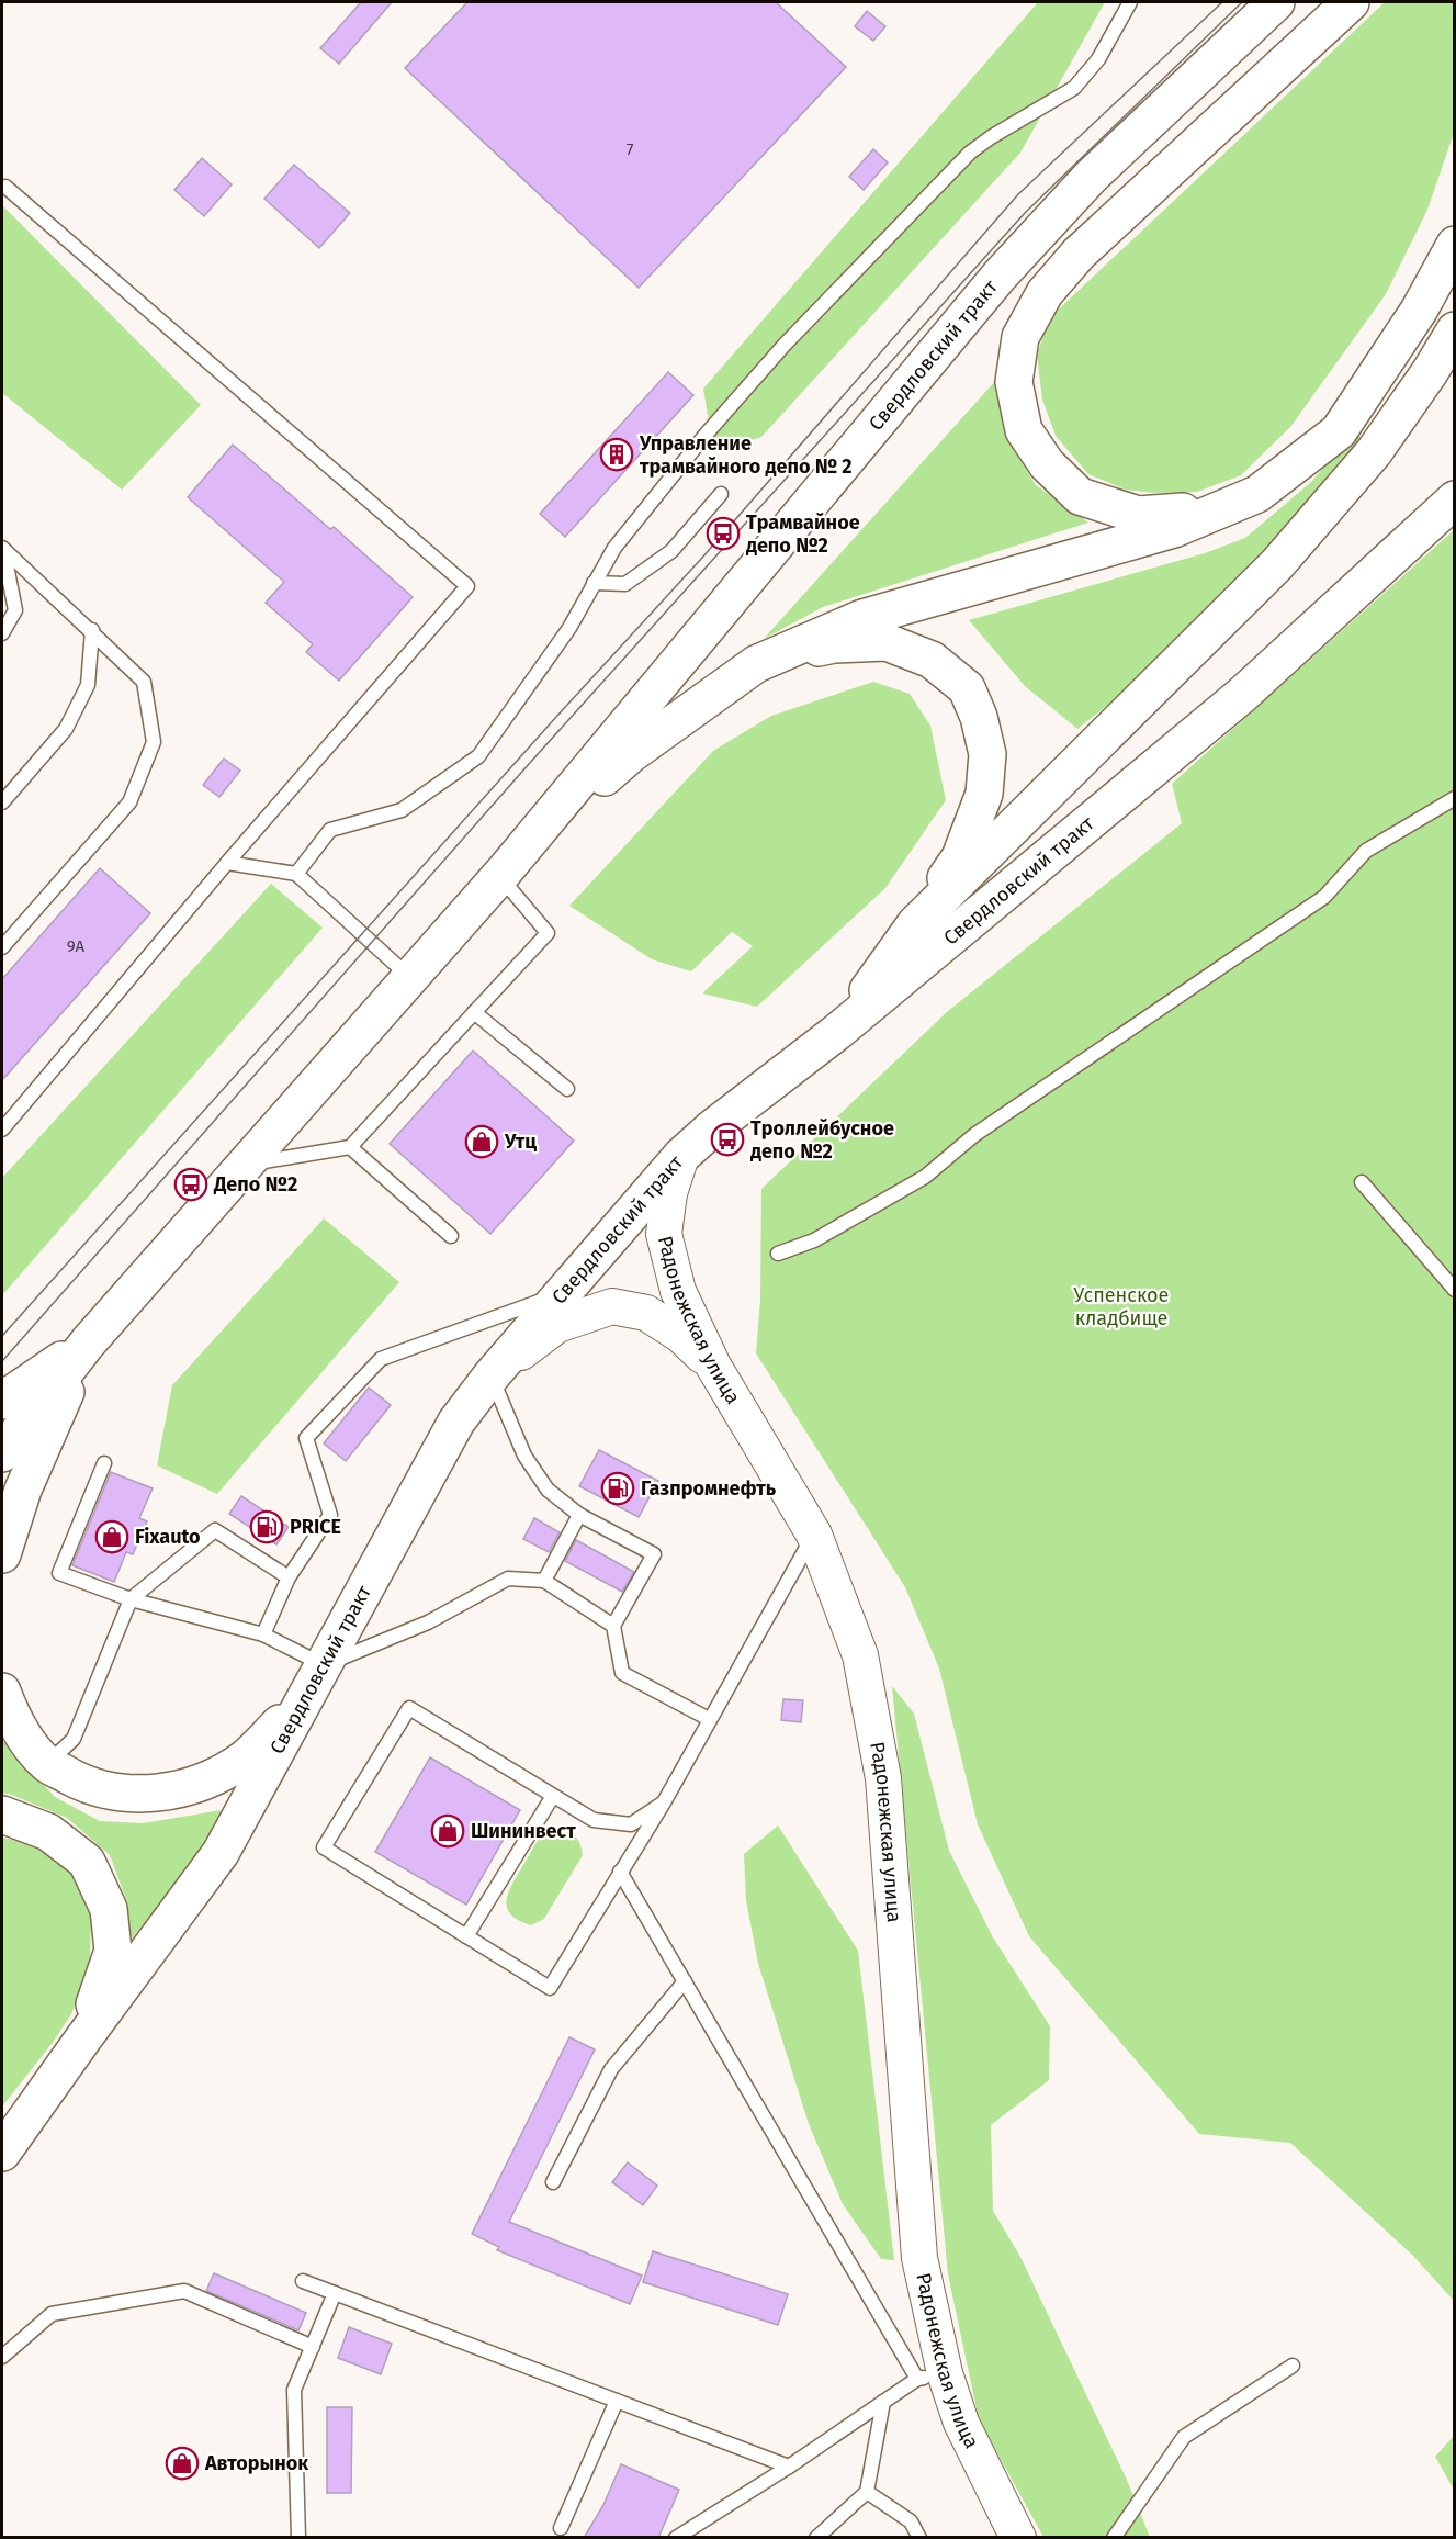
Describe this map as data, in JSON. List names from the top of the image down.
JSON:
{
  "streets": {
    "main road": ["Свердловский тракт"],
    "street": ["Радонежская улица"]
  },
  "crossings": [
    ["Свердловский тракт", "Радонежская улица"]
  ],
  "parks": ["Успенское кладбище"],
  "places": {
    "building": ["Управление трамвайного депо № 2"],
    "bus stop": ["Трамвайное депо №2", "Троллейбусное депо №2", "Депо №2"],
    "shop": [
      "Утц",
      "Fixauto",
      "Шининвест",
      "Авторынок"
    ],
    "fuel station": ["Газпромнефть", "PRICE"]
  },
  "house_numbers": ["7", "9А"]
}
